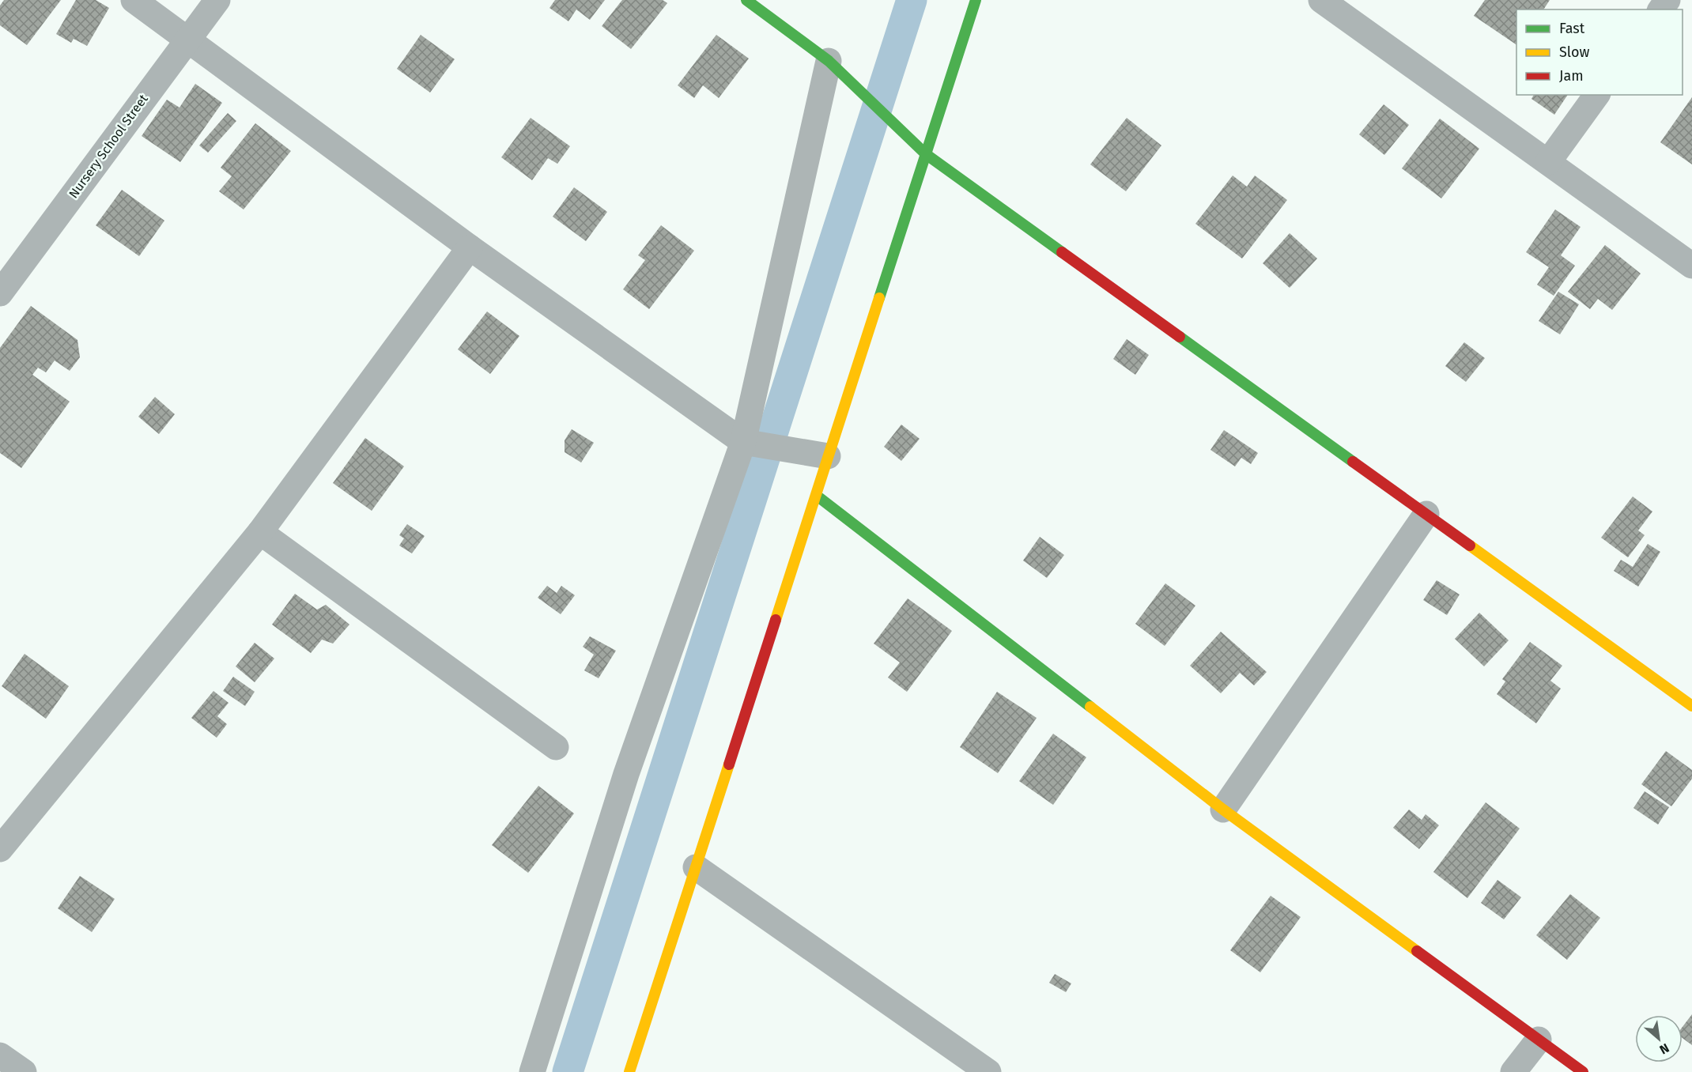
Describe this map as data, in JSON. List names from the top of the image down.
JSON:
{
  "streets": {
    "street": ["Nursery School Street"]
  },
  "legend": ["Fast", "Slow", "Jam"],
  "north": "bottom right"
}
